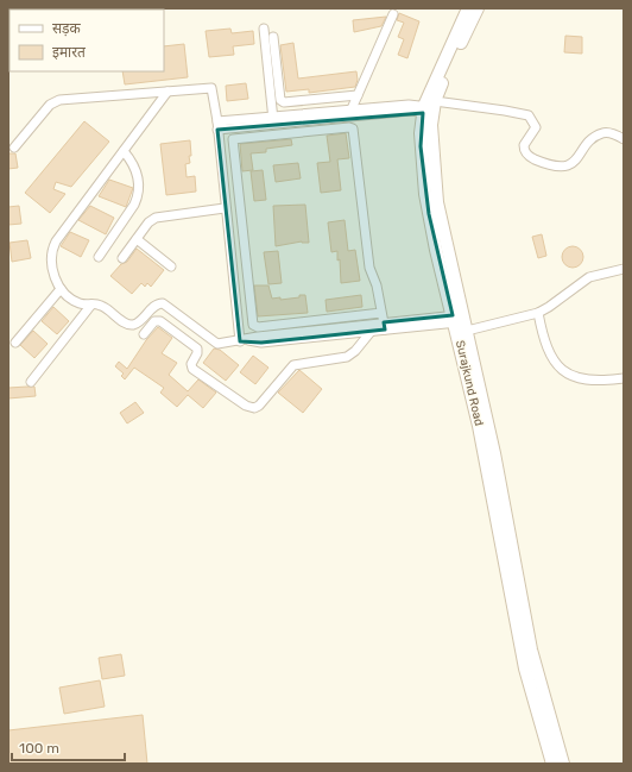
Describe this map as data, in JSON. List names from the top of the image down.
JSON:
{
  "streets": {
    "main road": ["Surajkund Road"]
  },
  "legend": ["सड़क", "इमारत"],
  "scale_bar": "100 m"
}
